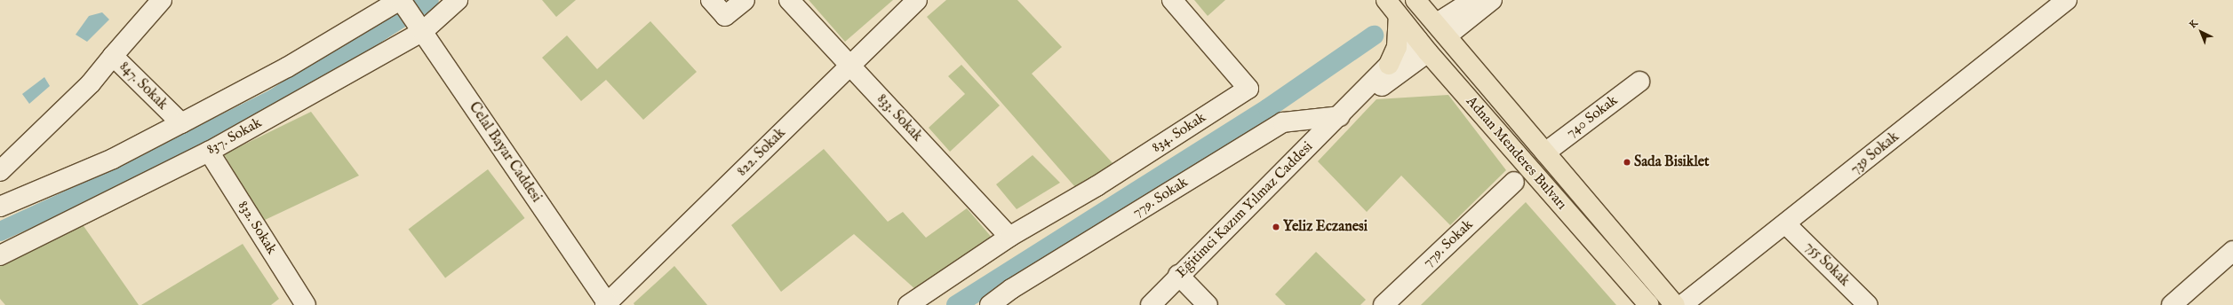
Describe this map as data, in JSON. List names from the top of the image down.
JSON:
{
  "streets": {
    "main road": ["Adnan Menderes Bulvarı"],
    "street": [
      "847. Sokak",
      "740 Sokak",
      "833. Sokak",
      "834. Sokak",
      "837. Sokak",
      "Celal Bayar Caddesi",
      "822. Sokak",
      "739 Sokak",
      "779. Sokak",
      "Eğitimci Kazım Yılmaz Caddesi",
      "832. Sokak",
      "755 Sokak"
    ]
  },
  "crossings": [
    ["740 Sokak", "Adnan Menderes Bulvarı"],
    ["833. Sokak", "834. Sokak"],
    ["833. Sokak", "822. Sokak"],
    ["837. Sokak", "Celal Bayar Caddesi"],
    ["837. Sokak", "832. Sokak"],
    ["Celal Bayar Caddesi", "822. Sokak"],
    ["Adnan Menderes Bulvarı", "Eğitimci Kazım Yılmaz Caddesi"],
    ["739 Sokak", "755 Sokak"],
    ["779. Sokak", "Eğitimci Kazım Yılmaz Caddesi"]
  ],
  "places": ["Sada Bisiklet", "Yeliz Eczanesi"],
  "north": "top left"
}
